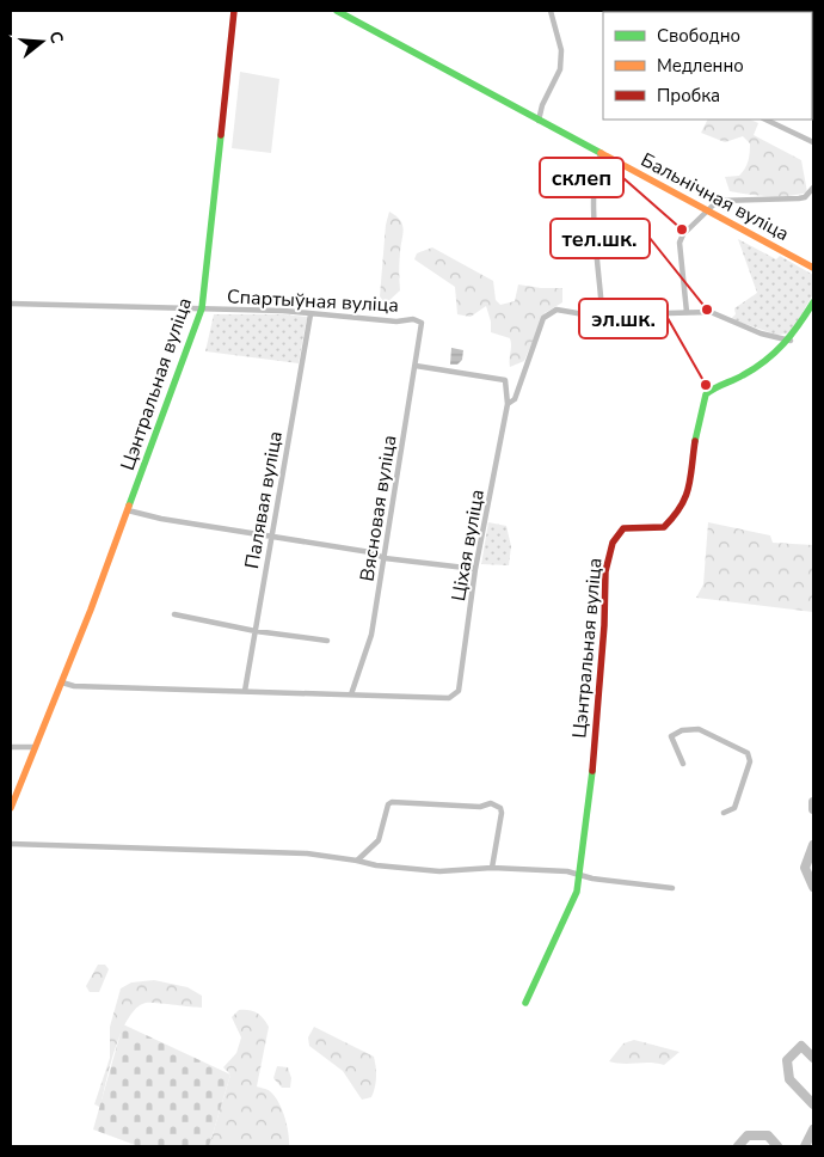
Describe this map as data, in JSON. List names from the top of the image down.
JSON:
{
  "streets": {
    "street": [
      "Бальнічная вуліца",
      "Спартыўная вуліца",
      "Цэнтральная вуліца",
      "Палявая вуліца",
      "Вясновая вуліца",
      "Ціхая вуліца"
    ]
  },
  "crossings": [
    ["Спартыўная вуліца", "Цэнтральная вуліца"],
    ["Спартыўная вуліца", "Палявая вуліца"],
    ["Спартыўная вуліца", "Вясновая вуліца"],
    ["Вясновая вуліца", "Ціхая вуліца"]
  ],
  "places": ["склеп", "тел.шк.", "эл.шк."],
  "legend": ["Свободно", "Медленно", "Пробка"],
  "north": "right"
}
